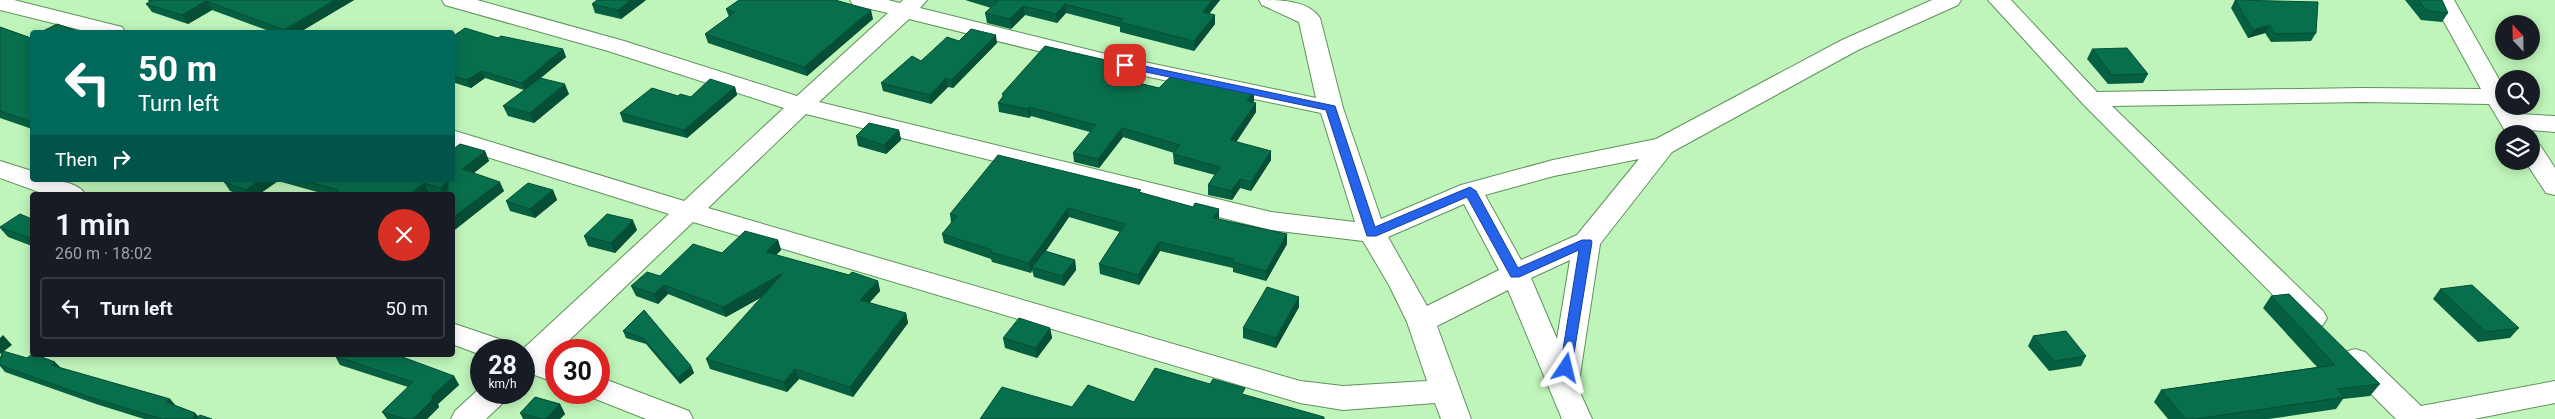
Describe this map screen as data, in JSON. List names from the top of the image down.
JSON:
{
  "north": "top",
  "page": {
    "turn": ["50 m", "Turn left"],
    "then": "Then",
    "heading": ["1 min", "260 m · 18:02"],
    "list": [
      {
        "name": "Turn left",
        "value": "50 m"
      }
    ],
    "speed": "28 km/h",
    "limit": "30"
  }
}
